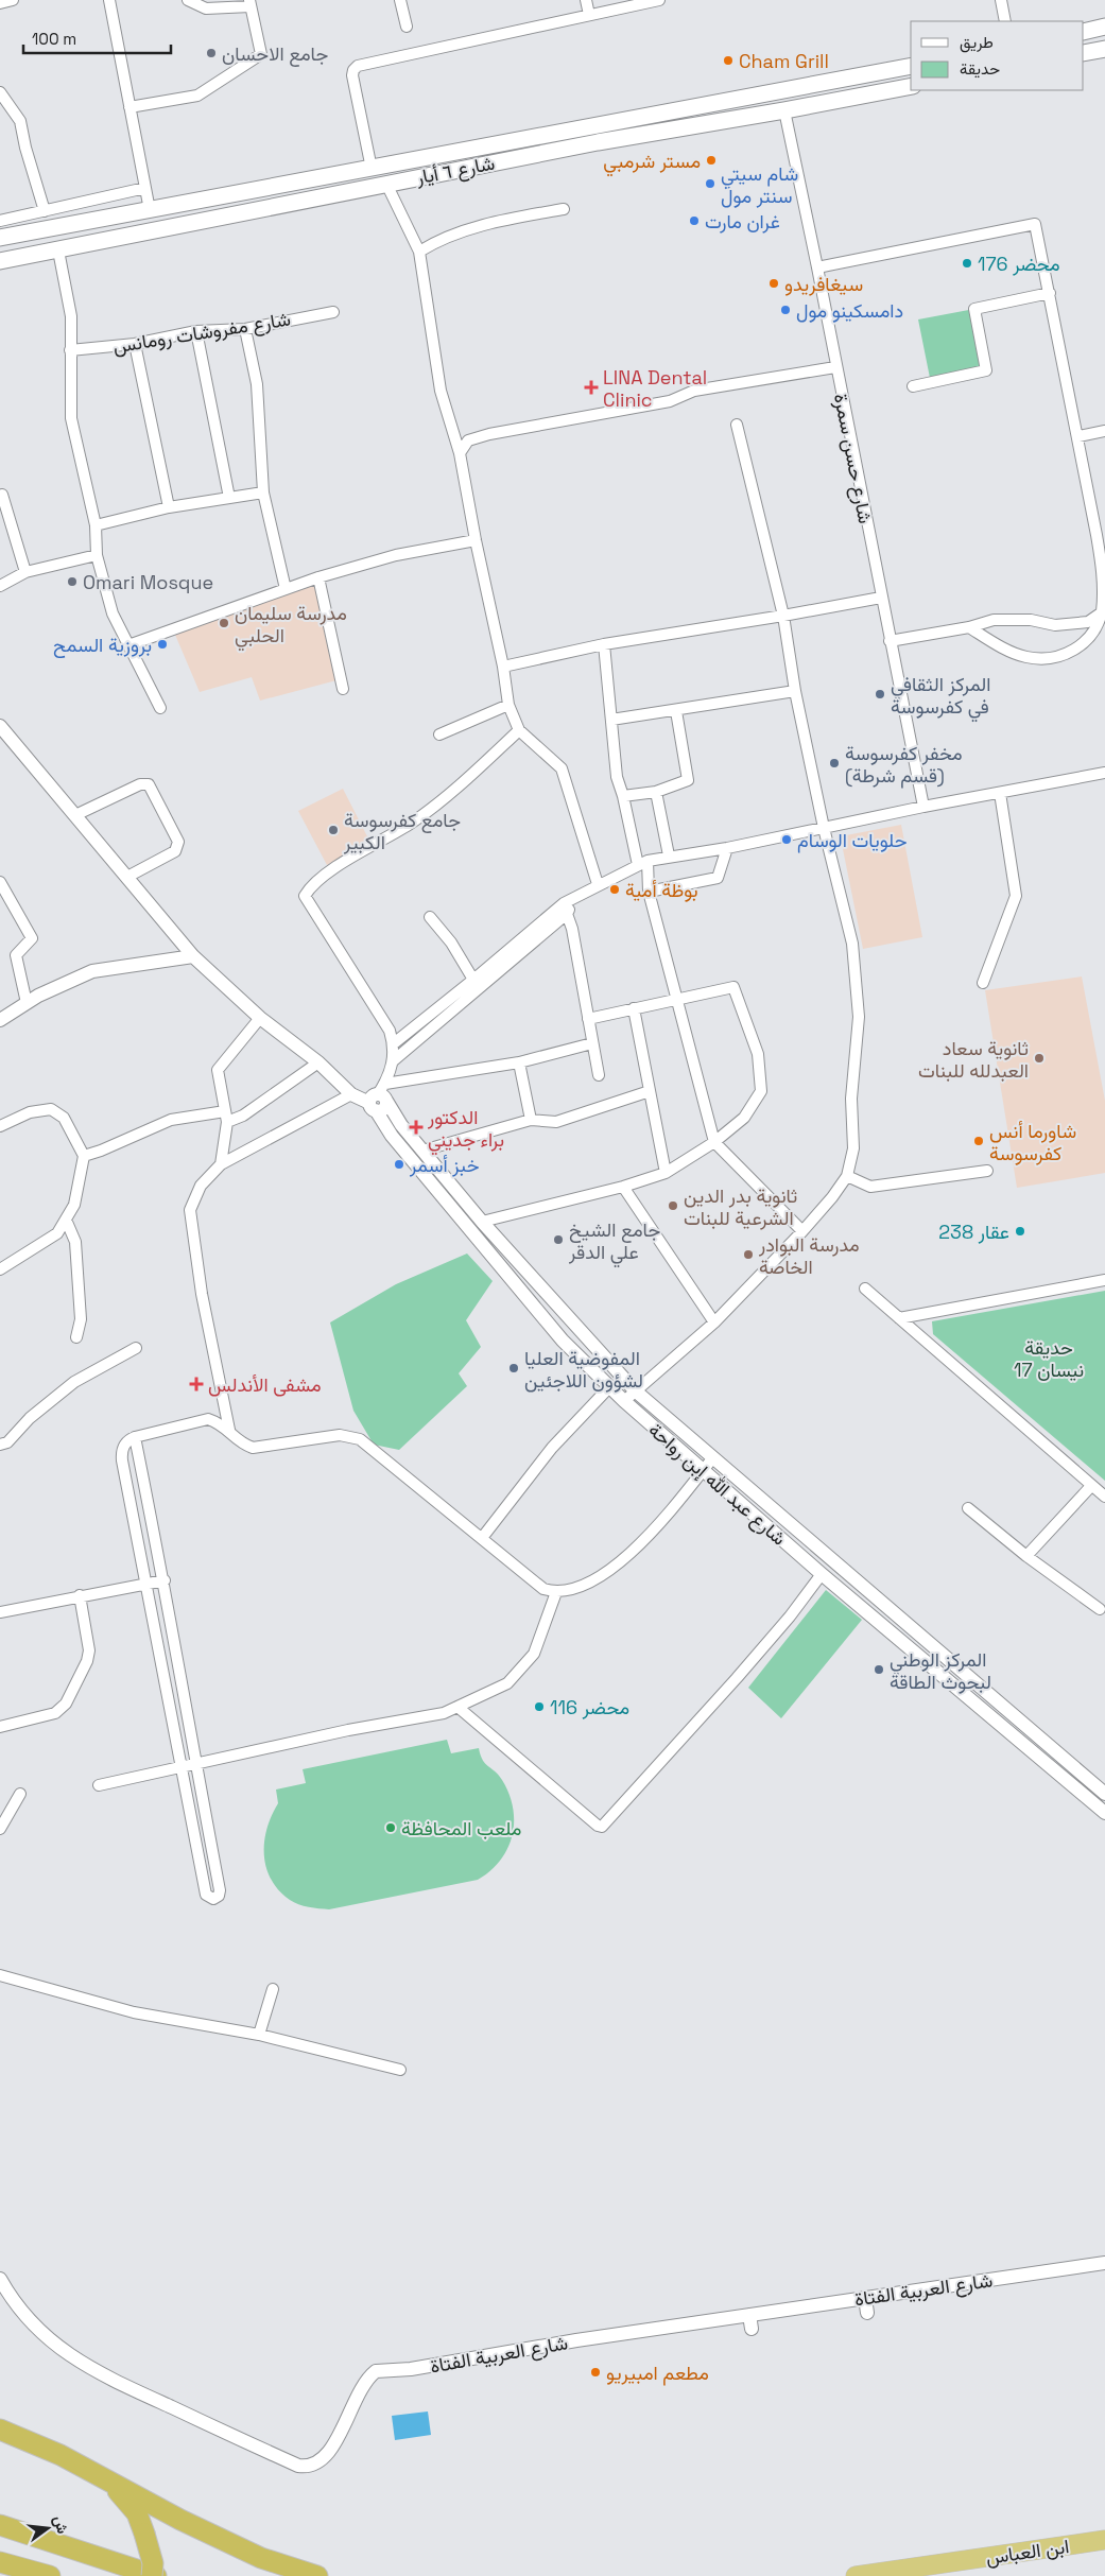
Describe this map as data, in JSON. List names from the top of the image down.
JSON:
{
  "streets": {
    "highway": ["ابن العباس"],
    "main road": ["شارع ٦ أيار"],
    "street": [
      "شارع مفروشات رومانس",
      "شارع حسن سمرة",
      "شارع عبد الله إبن رواحة",
      "شارع العربية الفتاة"
    ]
  },
  "crossings": [
    ["شارع ٦ أيار", "شارع حسن سمرة"]
  ],
  "parks": ["حديقة 17 نيسان"],
  "places": {
    "other": [
      "جامع الاحسان",
      "Cham Grill",
      "مستر شرمبي",
      "شام سيتي سنتر مول",
      "غران مارت",
      "محضر 176",
      "سيغافريدو",
      "دامسكينو مول",
      "Omari Mosque",
      "مدرسة سليمان الحلبي",
      "بروزية السمح",
      "المركز الثقافي في كفرسوسة",
      "مخفر كفرسوسة (قسم شرطة)",
      "جامع كفرسوسة الكبير",
      "حلويات الوسام",
      "بوظة أمية",
      "ثانوية سعاد العبدلله للبنات",
      "شاورما أنس كفرسوسة",
      "خبز أسمر",
      "ثانوية بدر الدين الشرعية للبنات",
      "عقار 238",
      "جامع الشيخ علي الدقر",
      "مدرسة البوادر الخاصة",
      "المفوضية العليا لشؤون اللاجئين",
      "المركز الوطني لبحوث الطاقة",
      "محضر 116",
      "ملعب المحافظة",
      "مطعم امبيريو"
    ],
    "health": ["LINA Dental Clinic", "الدكتور براء جديني", "مشفى الأندلس"]
  },
  "legend": ["طريق", "حديقة"],
  "scale_bar": "100 m",
  "north": "right"
}
